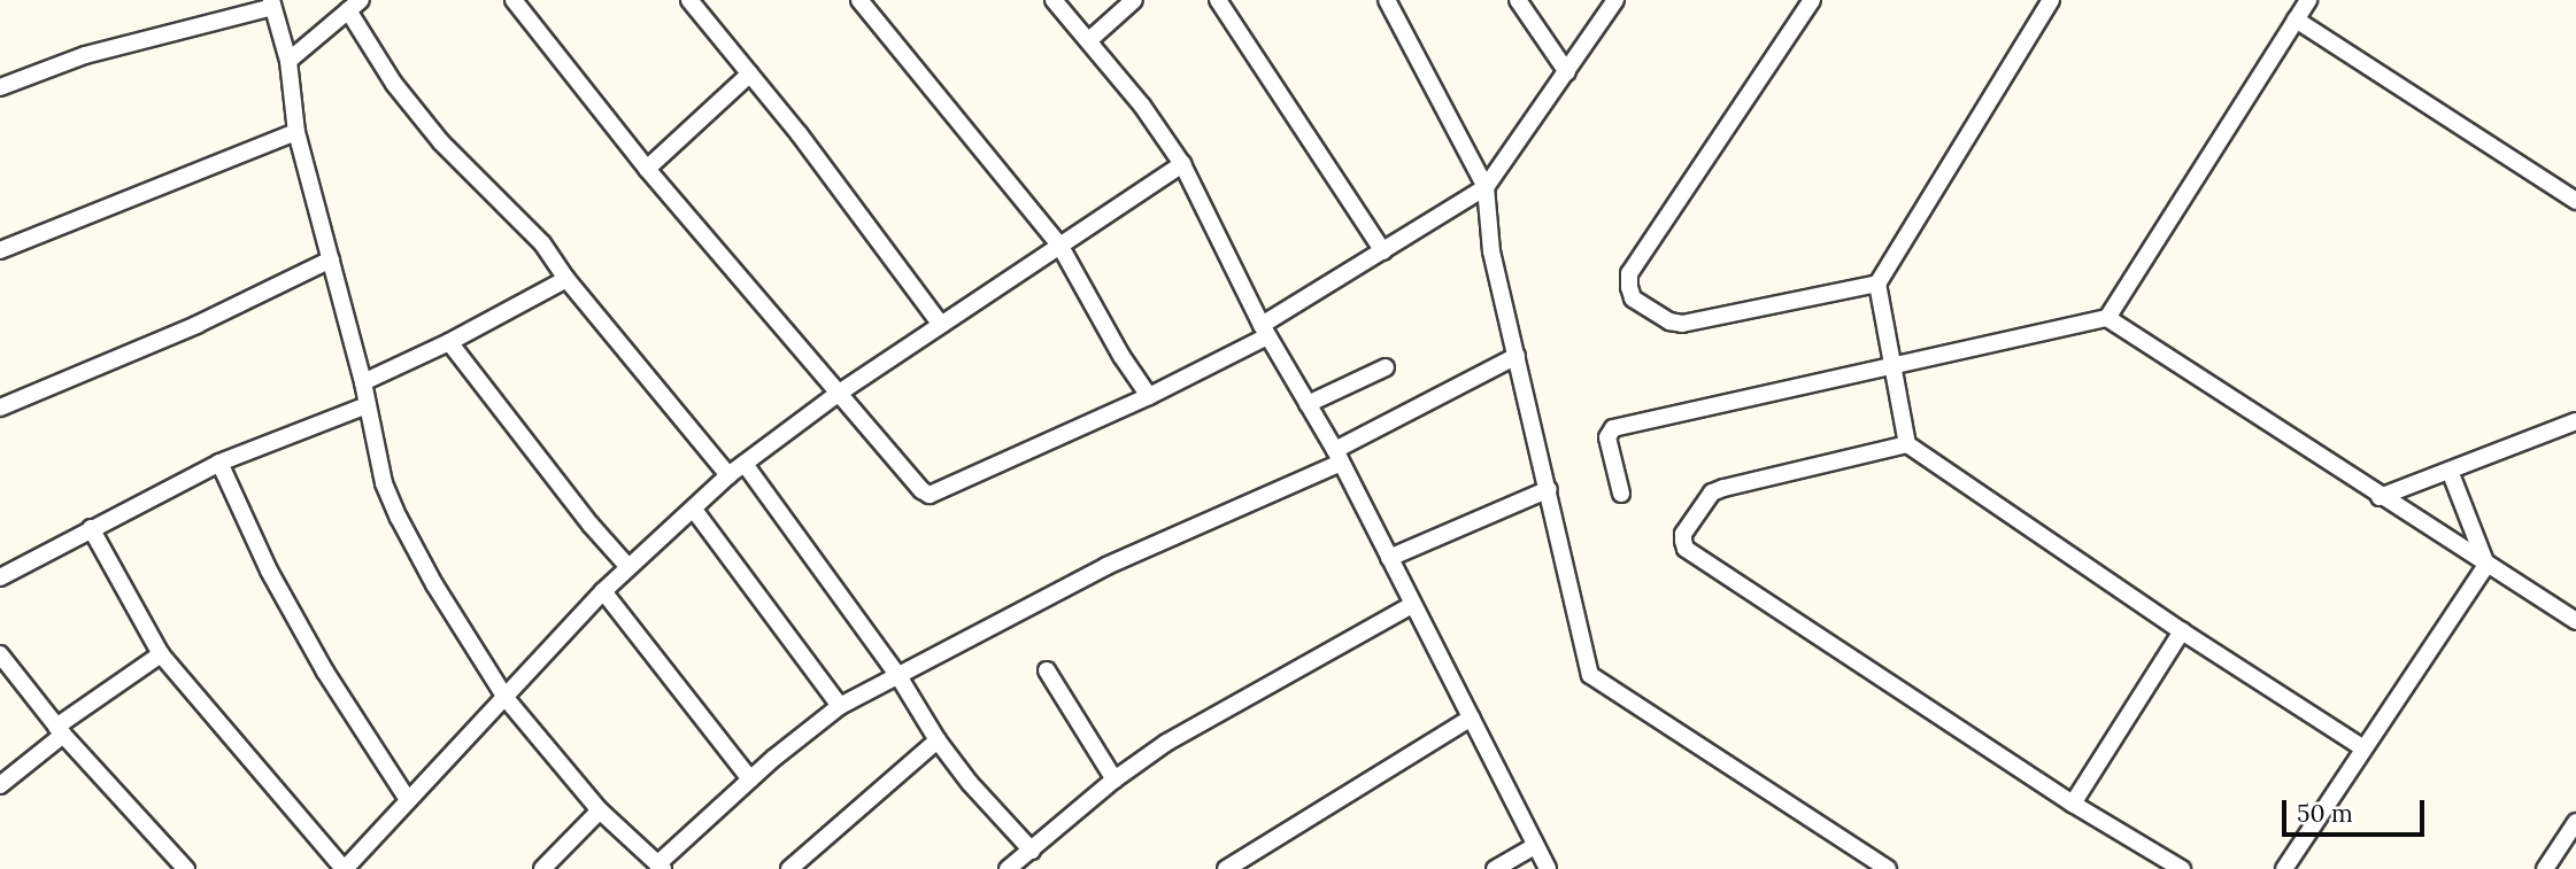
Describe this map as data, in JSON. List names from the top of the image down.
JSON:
{
  "scale_bar": "50 m"
}
